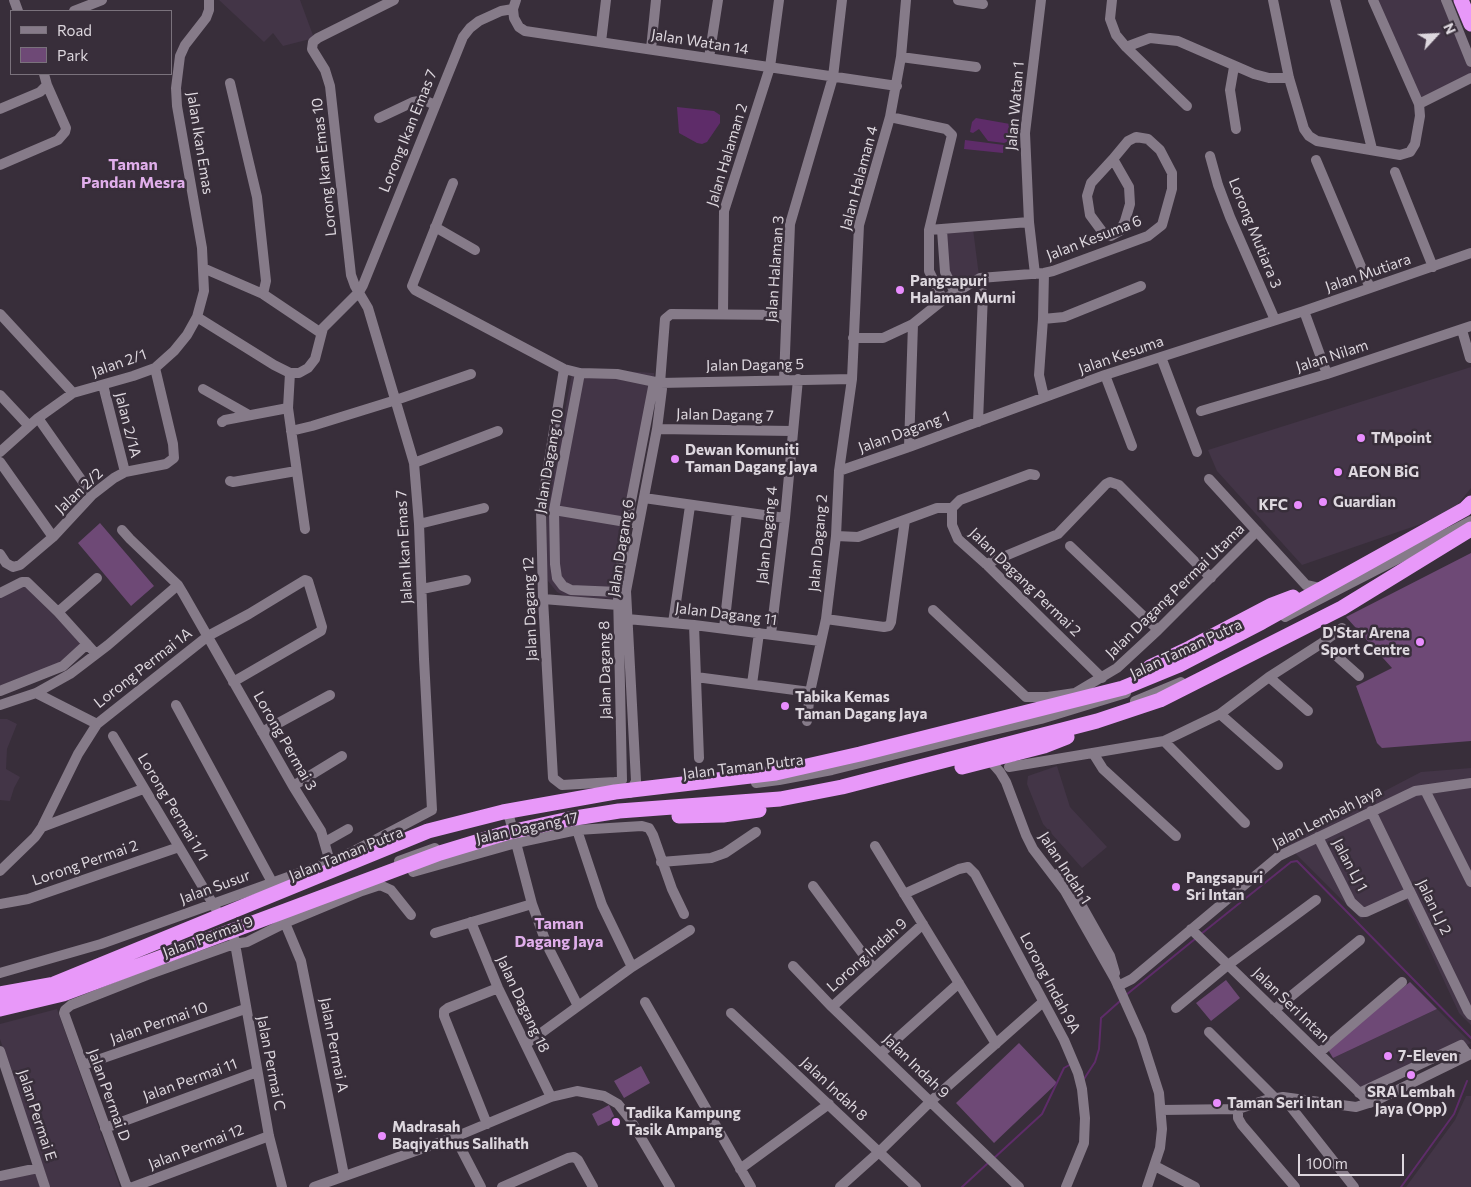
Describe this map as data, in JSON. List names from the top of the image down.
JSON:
{
  "streets": {
    "street": [
      "Jalan Watan 14",
      "Jalan Watan 1",
      "Lorong Ikan Emas 7",
      "Jalan Ikan Emas",
      "Jalan Halaman 2",
      "Lorong Ikan Emas 10",
      "Jalan Halaman 4",
      "Lorong Mutiara 3",
      "Jalan Kesuma 6",
      "Jalan Halaman 3",
      "Jalan Mutiara",
      "Jalan Kesuma",
      "Jalan Nilam",
      "Jalan 2/1",
      "Jalan Dagang 5",
      "Jalan Dagang 7",
      "Jalan 2/1A",
      "Jalan Dagang 1",
      "Jalan Dagang 10",
      "Jalan 2/2",
      "Jalan Dagang 4",
      "Jalan Dagang 2",
      "Jalan Ikan Emas 7",
      "Jalan Dagang 6",
      "Jalan Dagang Permai 2",
      "Jalan Dagang Permai Utama",
      "Jalan Dagang 12",
      "Jalan Dagang 11",
      "Jalan Taman Putra",
      "Lorong Permai 1A",
      "Jalan Dagang 8",
      "Lorong Permai 3",
      "Lorong Permai 1/1",
      "Jalan Lembah Jaya",
      "Jalan Dagang 17",
      "Lorong Permai 2",
      "Jalan LJ 1",
      "Jalan Indah 1",
      "Jalan Susur",
      "Jalan LJ 2",
      "Jalan Permai 9",
      "Lorong Indah 9",
      "Lorong Indah 9A",
      "Jalan Dagang 18",
      "Jalan Seri Intan",
      "Jalan Permai 10",
      "Jalan Permai A",
      "Jalan Permai C",
      "Jalan Indah 9",
      "Jalan Permai 11",
      "Jalan Indah 8",
      "Jalan Permai D",
      "Jalan Permai E",
      "Jalan Permai 12"
    ]
  },
  "crossings": [
    ["Jalan Watan 14", "Lorong Ikan Emas 7"],
    ["Jalan Watan 14", "Jalan Halaman 2"],
    ["Jalan Watan 14", "Jalan Halaman 4"],
    ["Jalan Watan 14", "Jalan Halaman 3"],
    ["Jalan Watan 1", "Jalan Kesuma 6"],
    ["Jalan Watan 1", "Jalan Kesuma"],
    ["Lorong Ikan Emas 7", "Lorong Ikan Emas 10"],
    ["Lorong Ikan Emas 7", "Jalan Ikan Emas 7"],
    ["Jalan Ikan Emas", "Jalan 2/1"],
    ["Lorong Ikan Emas 10", "Jalan Ikan Emas 7"],
    ["Jalan Halaman 4", "Jalan Dagang 2"],
    ["Lorong Mutiara 3", "Jalan Mutiara"],
    ["Lorong Mutiara 3", "Jalan Kesuma"],
    ["Jalan Halaman 3", "Jalan Dagang 5"],
    ["Jalan Mutiara", "Jalan Kesuma"],
    ["Jalan Kesuma", "Jalan Dagang 1"],
    ["Jalan 2/1", "Jalan 2/1A"],
    ["Jalan 2/1", "Jalan 2/2"],
    ["Jalan Dagang 5", "Jalan Dagang 4"],
    ["Jalan Dagang 5", "Jalan Dagang 2"],
    ["Jalan Dagang 5", "Jalan Dagang 6"],
    ["Jalan Dagang 5", "Jalan Dagang 8"],
    ["Jalan Dagang 7", "Jalan Dagang 4"],
    ["Jalan Dagang 7", "Jalan Dagang 6"],
    ["Jalan 2/1A", "Jalan 2/2"],
    ["Jalan Dagang 1", "Jalan Dagang 2"],
    ["Jalan Dagang 10", "Jalan Dagang 8"],
    ["Jalan Dagang 4", "Jalan Dagang 11"],
    ["Jalan Dagang 2", "Jalan Dagang 11"],
    ["Jalan Ikan Emas 7", "Jalan Susur"],
    ["Jalan Dagang 6", "Jalan Dagang 11"],
    ["Jalan Dagang 6", "Jalan Dagang 8"],
    ["Jalan Dagang Permai 2", "Jalan Dagang Permai Utama"],
    ["Jalan Dagang 12", "Jalan Dagang 8"],
    ["Jalan Taman Putra", "Lorong Permai 1/1"],
    ["Jalan Taman Putra", "Jalan Dagang 17"],
    ["Jalan Taman Putra", "Jalan Indah 1"],
    ["Jalan Taman Putra", "Jalan Permai C"],
    ["Lorong Permai 1A", "Lorong Permai 3"],
    ["Lorong Permai 1A", "Lorong Permai 1/1"],
    ["Lorong Permai 3", "Jalan Susur"],
    ["Lorong Permai 1/1", "Lorong Permai 2"],
    ["Lorong Permai 1/1", "Jalan Susur"],
    ["Jalan Lembah Jaya", "Jalan LJ 1"],
    ["Jalan Lembah Jaya", "Jalan Indah 1"],
    ["Jalan Lembah Jaya", "Jalan LJ 2"],
    ["Jalan Lembah Jaya", "Jalan Seri Intan"],
    ["Jalan LJ 1", "Jalan LJ 2"],
    ["Jalan Permai 9", "Jalan Permai A"],
    ["Jalan Permai 9", "Jalan Permai C"],
    ["Jalan Permai 9", "Jalan Permai D"],
    ["Lorong Indah 9", "Lorong Indah 9A"],
    ["Lorong Indah 9", "Jalan Indah 9"],
    ["Jalan Permai 10", "Jalan Permai C"],
    ["Jalan Permai 10", "Jalan Permai D"],
    ["Jalan Permai C", "Jalan Permai 11"],
    ["Jalan Permai C", "Jalan Permai 12"],
    ["Jalan Permai 11", "Jalan Permai D"]
  ],
  "districts": ["Taman Pandan Mesra", "Taman Dagang Jaya"],
  "places": [
    "Pangsapuri Halaman Murni",
    "TMpoint",
    "Dewan Komuniti Taman Dagang Jaya",
    "AEON BiG",
    "Guardian",
    "KFC",
    "D'Star Arena Sport Centre",
    "Tabika Kemas Taman Dagang Jaya",
    "Pangsapuri Sri Intan",
    "7-Eleven",
    "SRA Lembah Jaya (Opp)",
    "Taman Seri Intan",
    "Tadika Kampung Tasik Ampang",
    "Madrasah Baqiyathus Salihath"
  ],
  "legend": ["Road", "Park"],
  "scale_bar": "100 m",
  "north": "top right"
}
